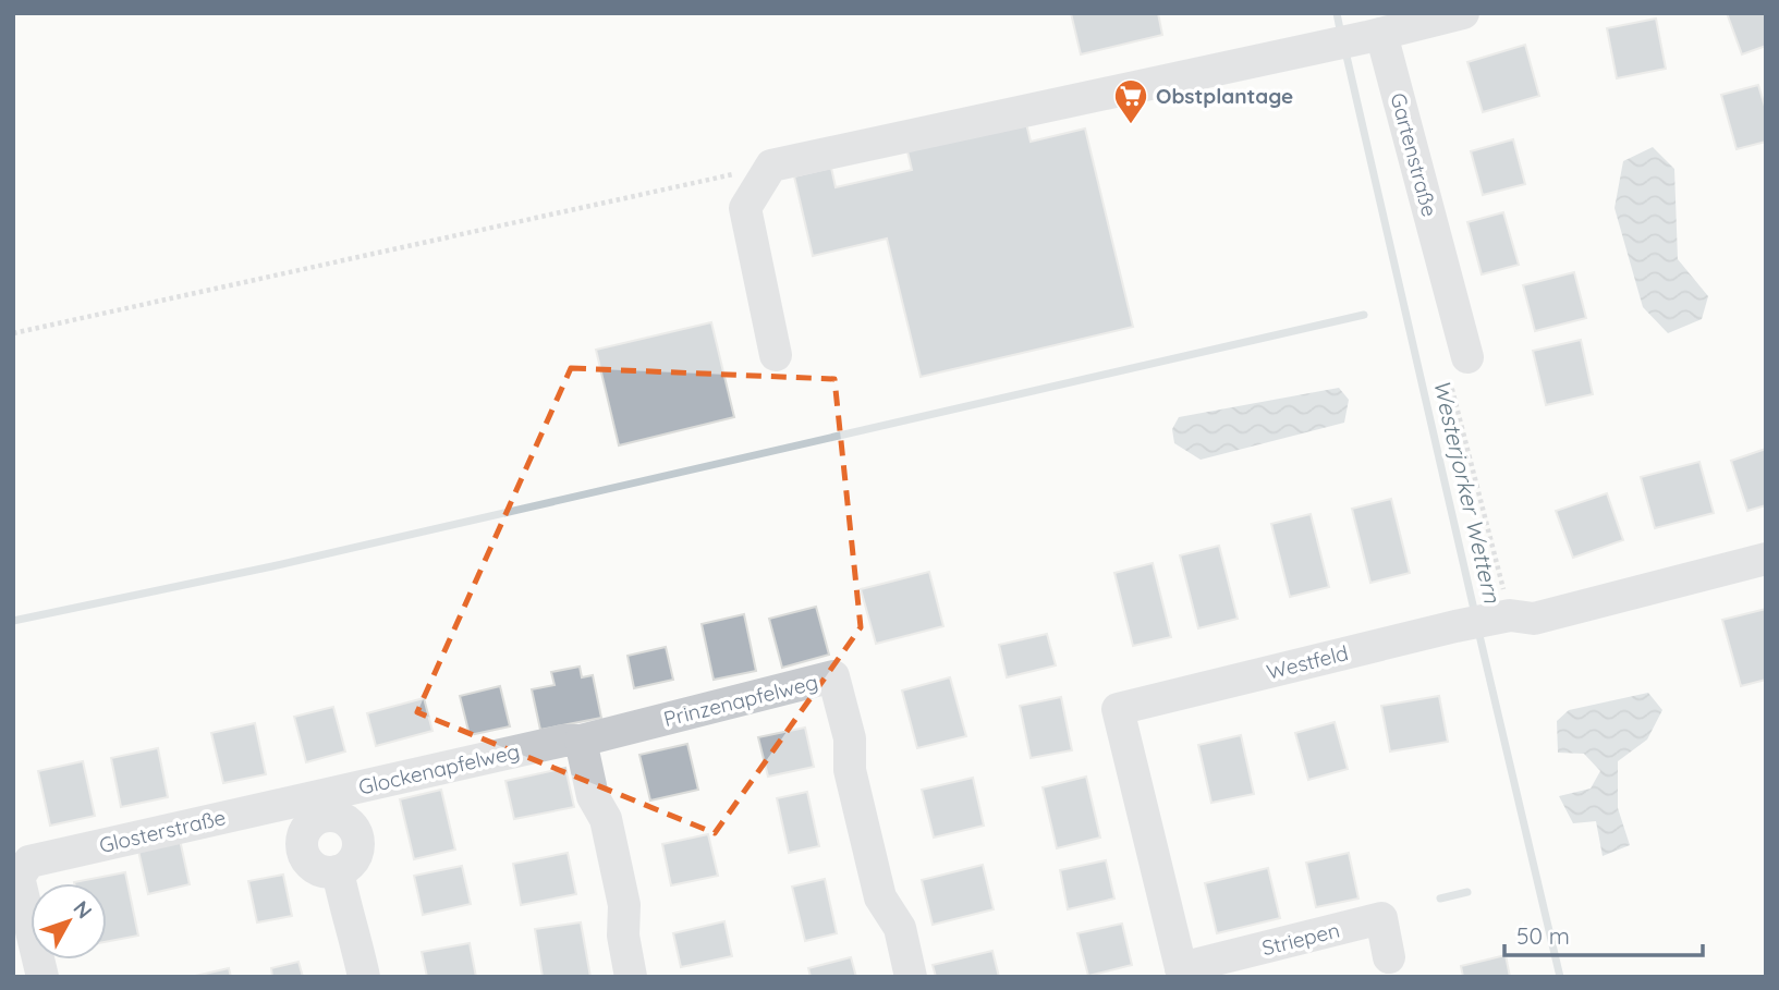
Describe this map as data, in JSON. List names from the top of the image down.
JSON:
{
  "streets": {
    "street": [
      "Gartenstraße",
      "Westfeld",
      "Prinzenapfelweg",
      "Glockenapfelweg",
      "Glosterstraße",
      "Striepen"
    ]
  },
  "crossings": [
    ["Westfeld", "Striepen"],
    ["Prinzenapfelweg", "Glockenapfelweg"],
    ["Glockenapfelweg", "Glosterstraße"]
  ],
  "water": ["Westerjorker Wettern"],
  "places": {
    "supermarket": ["Obstplantage"]
  },
  "scale_bar": "50 m",
  "north": "top right"
}
